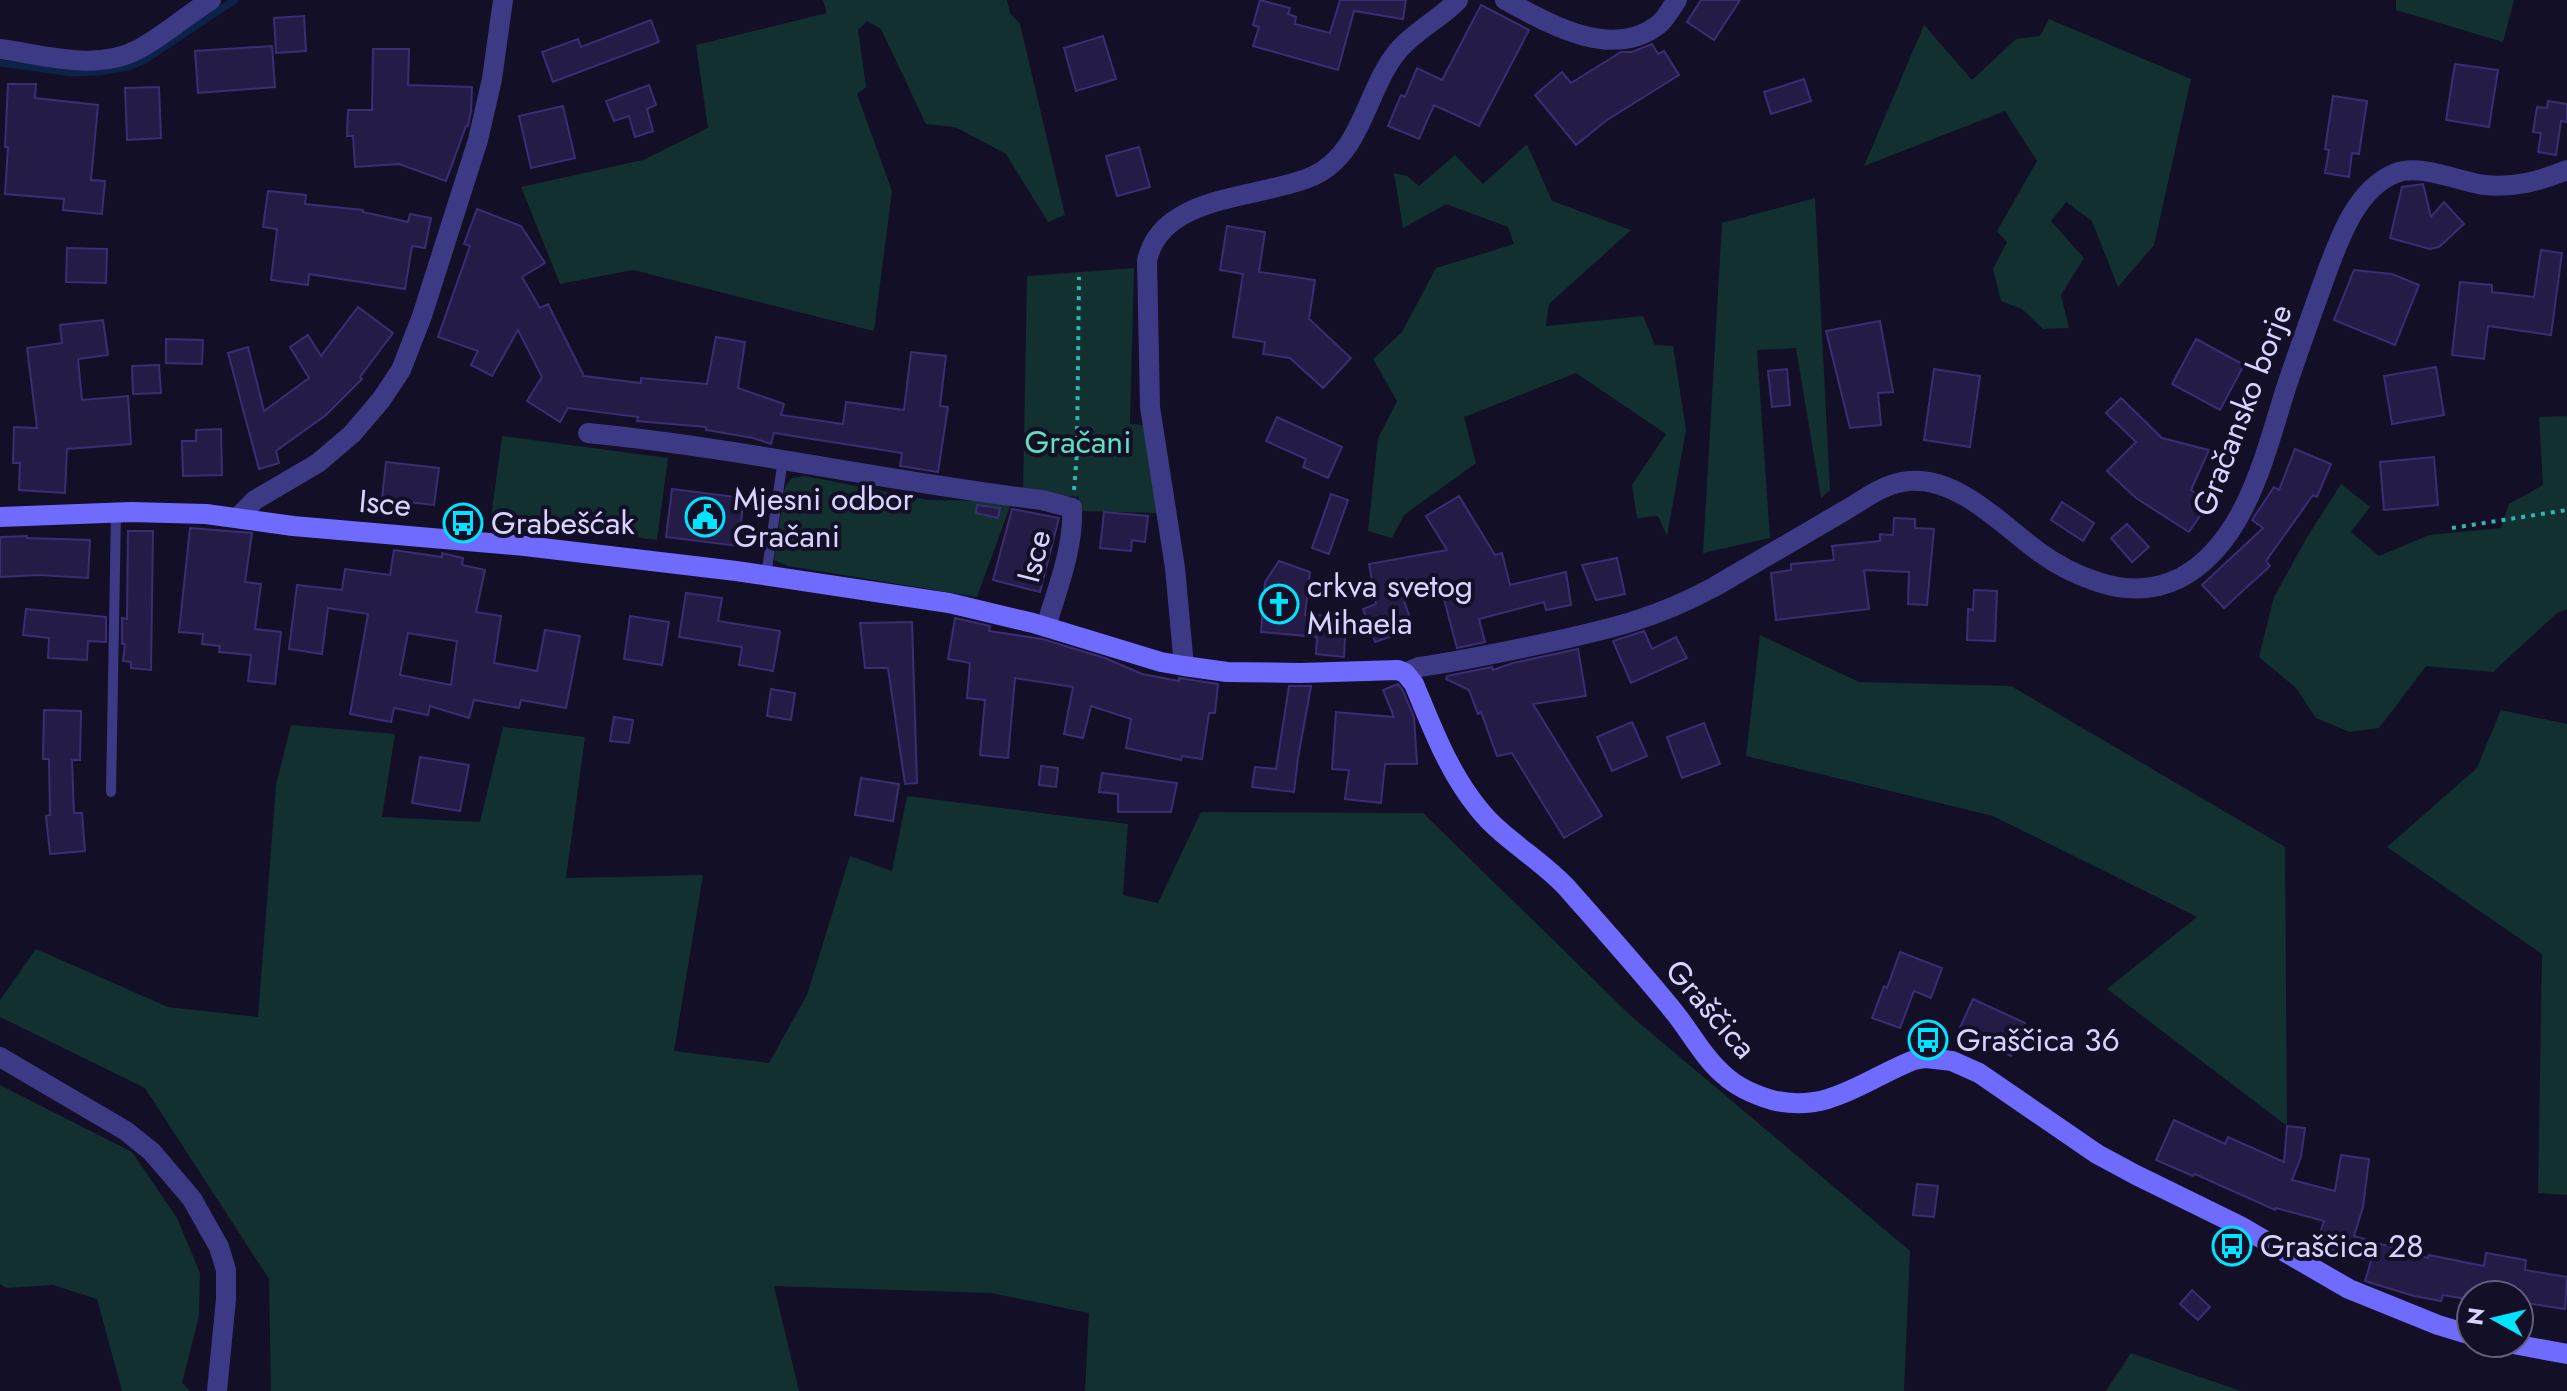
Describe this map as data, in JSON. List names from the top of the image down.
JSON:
{
  "streets": {
    "street": ["Gračansko borje", "Isce", "Graščica"]
  },
  "crossings": [
    ["Gračansko borje", "Isce"],
    ["Gračansko borje", "Graščica"],
    ["Isce", "Graščica"]
  ],
  "parks": ["Gračani"],
  "places": {
    "public building": ["Mjesni odbor Gračani"],
    "bus stop": ["Grabešćak", "Graščica 36", "Graščica 28"],
    "church": ["crkva svetog Mihaela"]
  },
  "north": "left"
}
